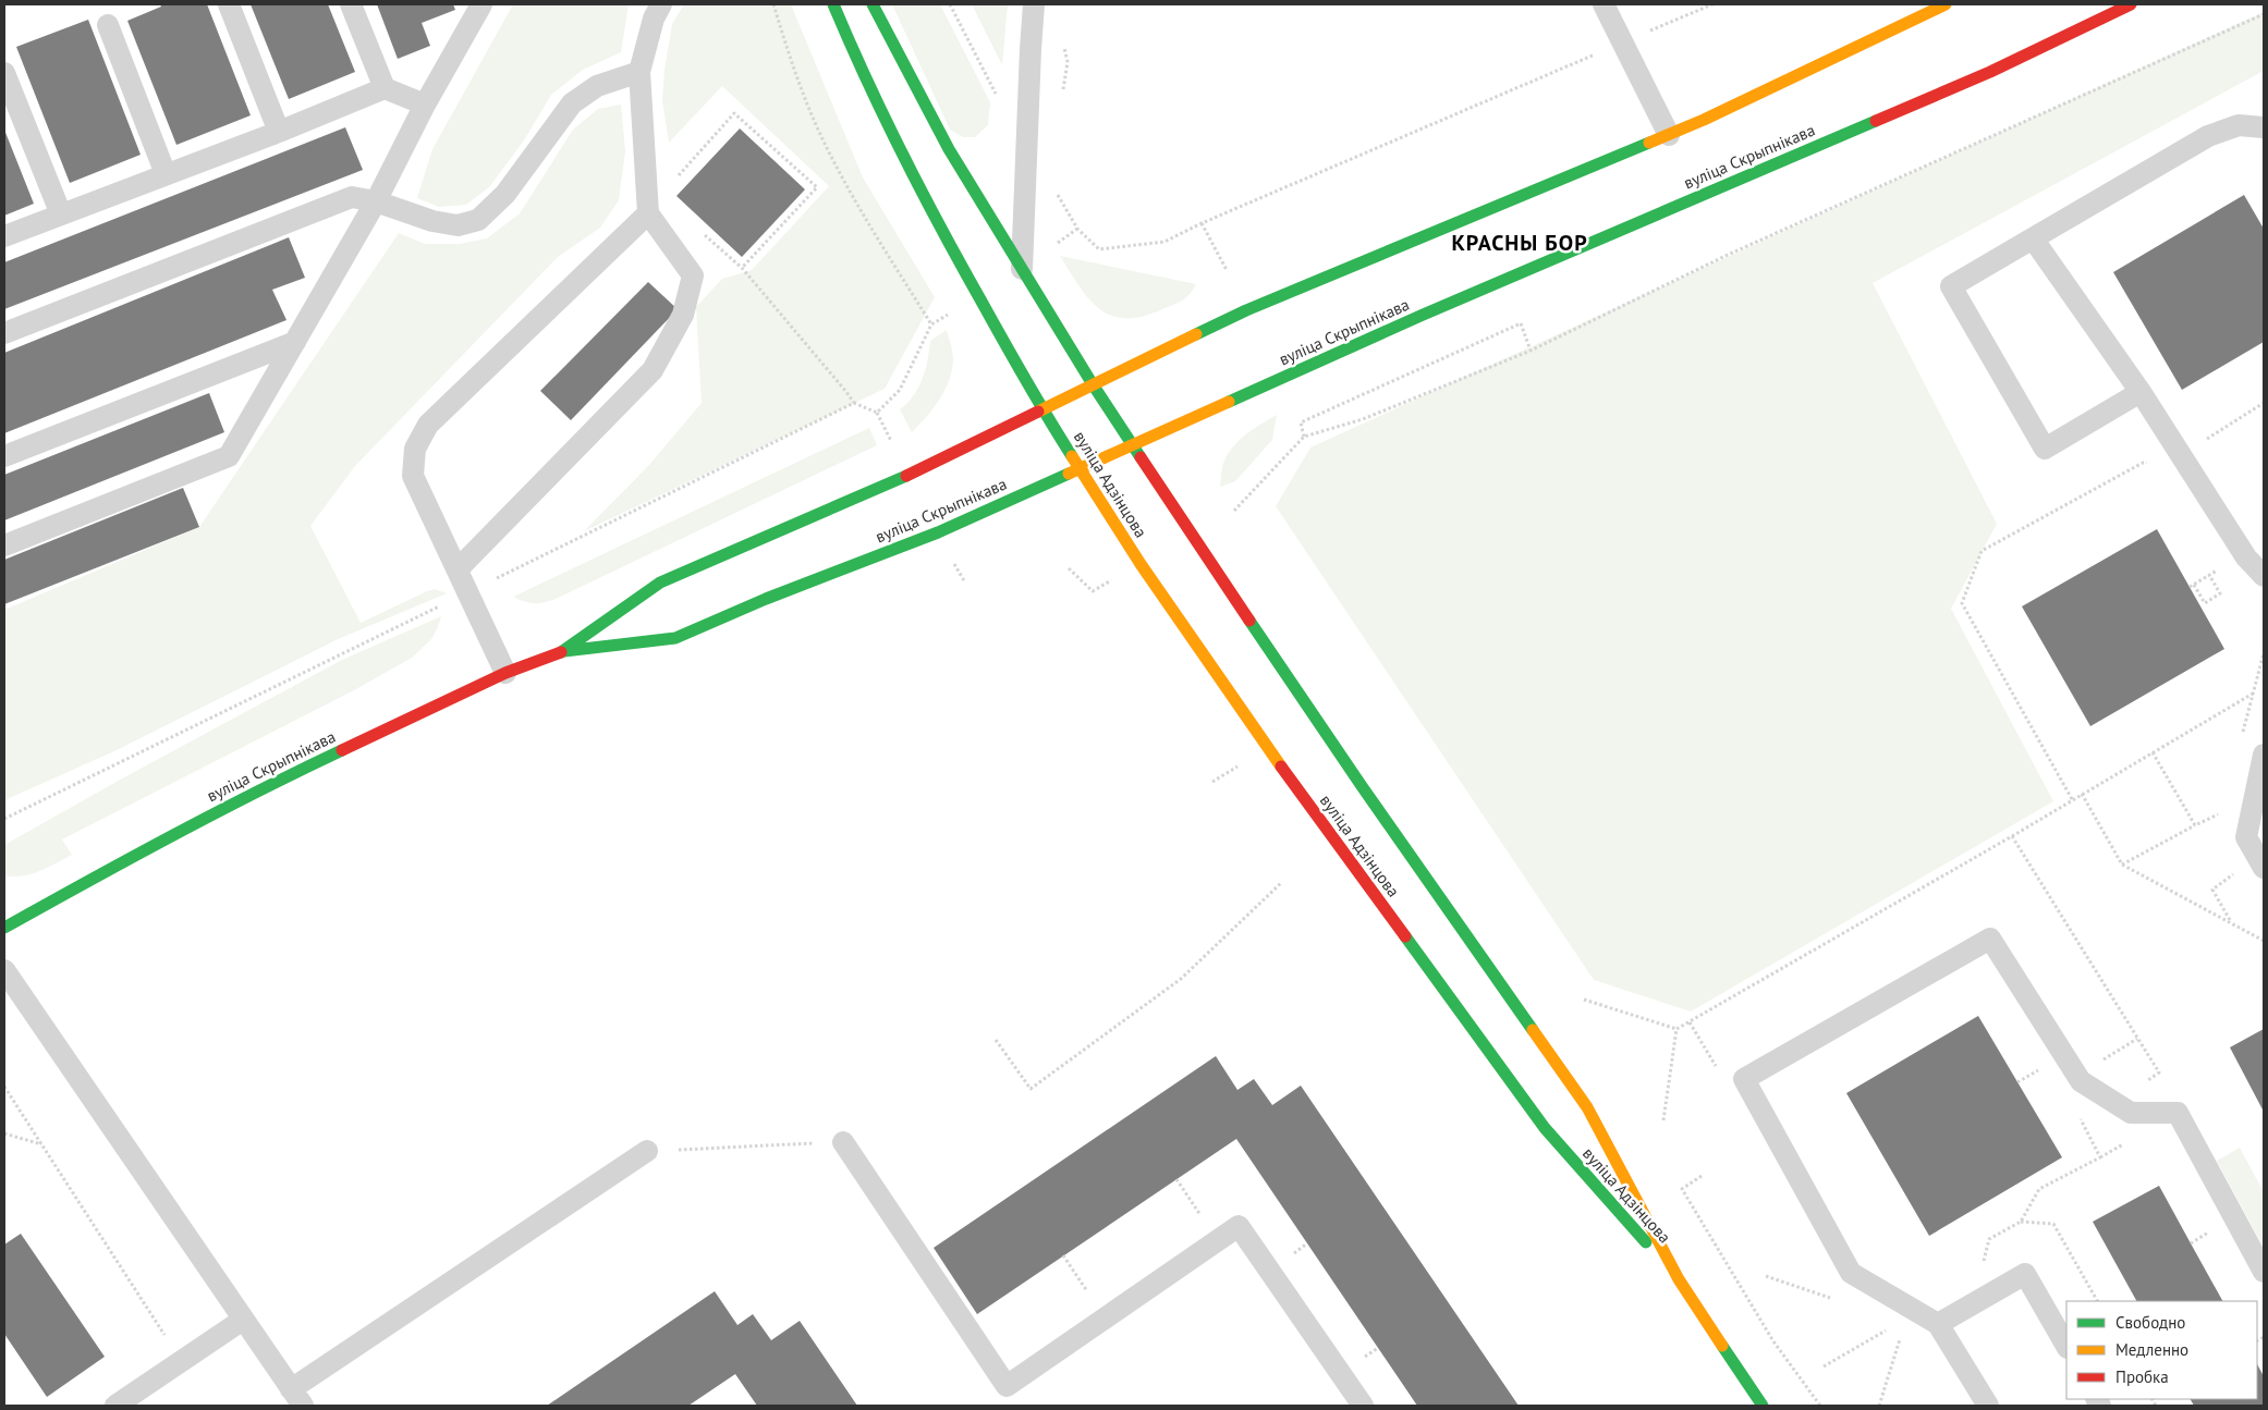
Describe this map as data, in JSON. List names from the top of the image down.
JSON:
{
  "streets": {
    "main road": ["вуліца Скрыпнікава", "вуліца Адзінцова"]
  },
  "crossings": [
    ["вуліца Скрыпнікава", "вуліца Адзінцова"]
  ],
  "districts": ["КРАСНЫ БОР"],
  "legend": ["Свободно", "Медленно", "Пробка"]
}
